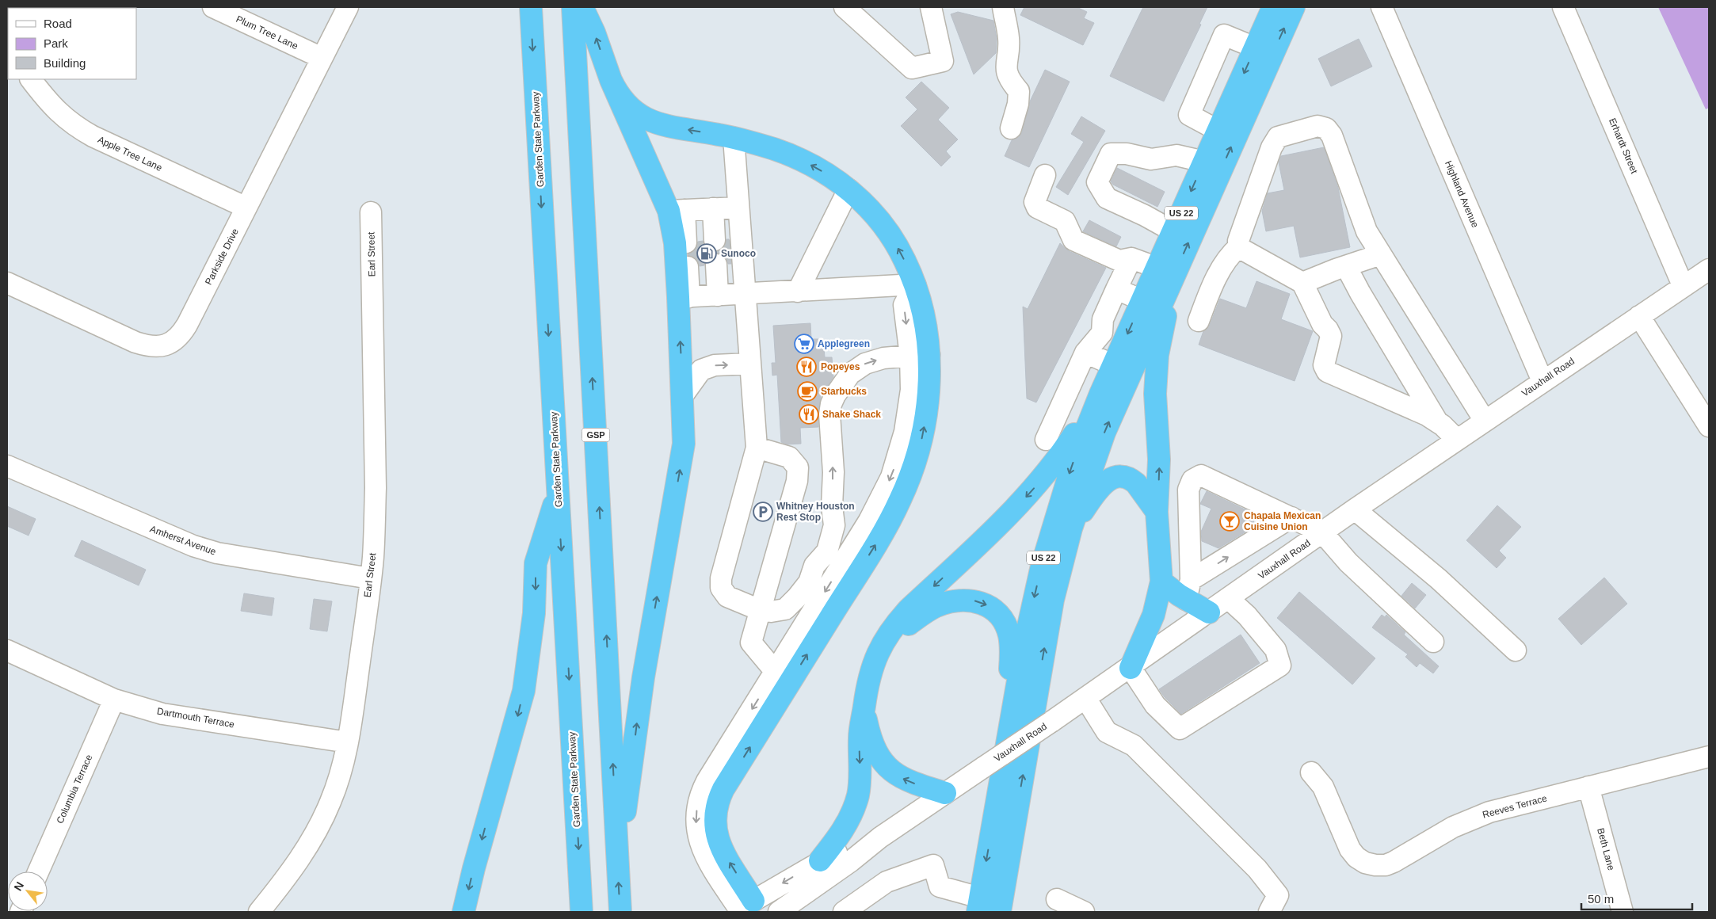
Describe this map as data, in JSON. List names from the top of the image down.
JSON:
{
  "streets": {
    "highway": ["Garden State Parkway", "US 22", "GSP"],
    "street": [
      "Plum Tree Lane",
      "Erhardt Street",
      "Apple Tree Lane",
      "Highland Avenue",
      "Earl Street",
      "Parkside Drive",
      "Vauxhall Road",
      "Amherst Avenue",
      "Dartmouth Terrace",
      "Columbia Terrace",
      "Reeves Terrace",
      "Beth Lane"
    ]
  },
  "crossings": [
    ["Plum Tree Lane", "Parkside Drive"],
    ["Erhardt Street", "Vauxhall Road"],
    ["Apple Tree Lane", "Parkside Drive"],
    ["Highland Avenue", "Vauxhall Road"],
    ["Earl Street", "Amherst Avenue"],
    ["Earl Street", "Dartmouth Terrace"],
    ["Dartmouth Terrace", "Columbia Terrace"],
    ["Reeves Terrace", "Beth Lane"]
  ],
  "places": {
    "fuel station": ["Sunoco"],
    "supermarket": ["Applegreen"],
    "restaurant": ["Popeyes", "Shake Shack"],
    "cafe": ["Starbucks"],
    "parking": ["Whitney Houston Rest Stop"],
    "bar": ["Chapala Mexican Cuisine Union"]
  },
  "legend": ["Road", "Park", "Building"],
  "scale_bar": "50 m",
  "north": "top left"
}
